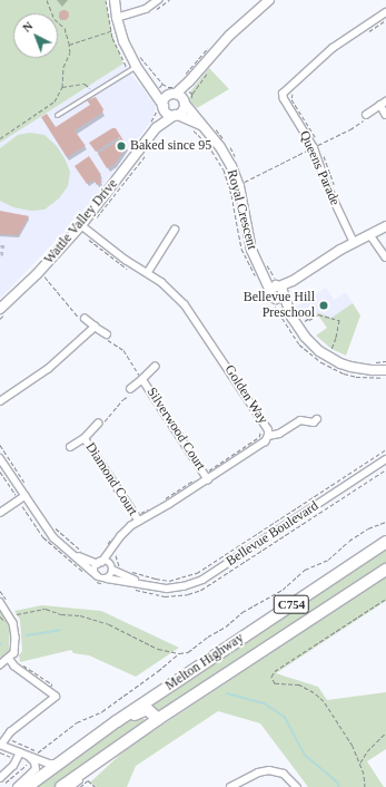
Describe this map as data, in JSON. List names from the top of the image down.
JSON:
{
  "streets": {
    "highway": ["C754", "Melton Highway"],
    "street": [
      "Queens Parade",
      "Royal Crescent",
      "Wattle Valley Drive",
      "Golden Way",
      "Silverwood Court",
      "Diamond Court",
      "Bellevue Boulevard"
    ]
  },
  "crossings": [
    ["Royal Crescent", "Wattle Valley Drive"],
    ["Wattle Valley Drive", "Golden Way"],
    ["Golden Way", "Silverwood Court"],
    ["Golden Way", "Diamond Court"],
    ["Golden Way", "Bellevue Boulevard"]
  ],
  "places": ["Baked since 95", "Bellevue Hill Preschool"],
  "north": "top left"
}
